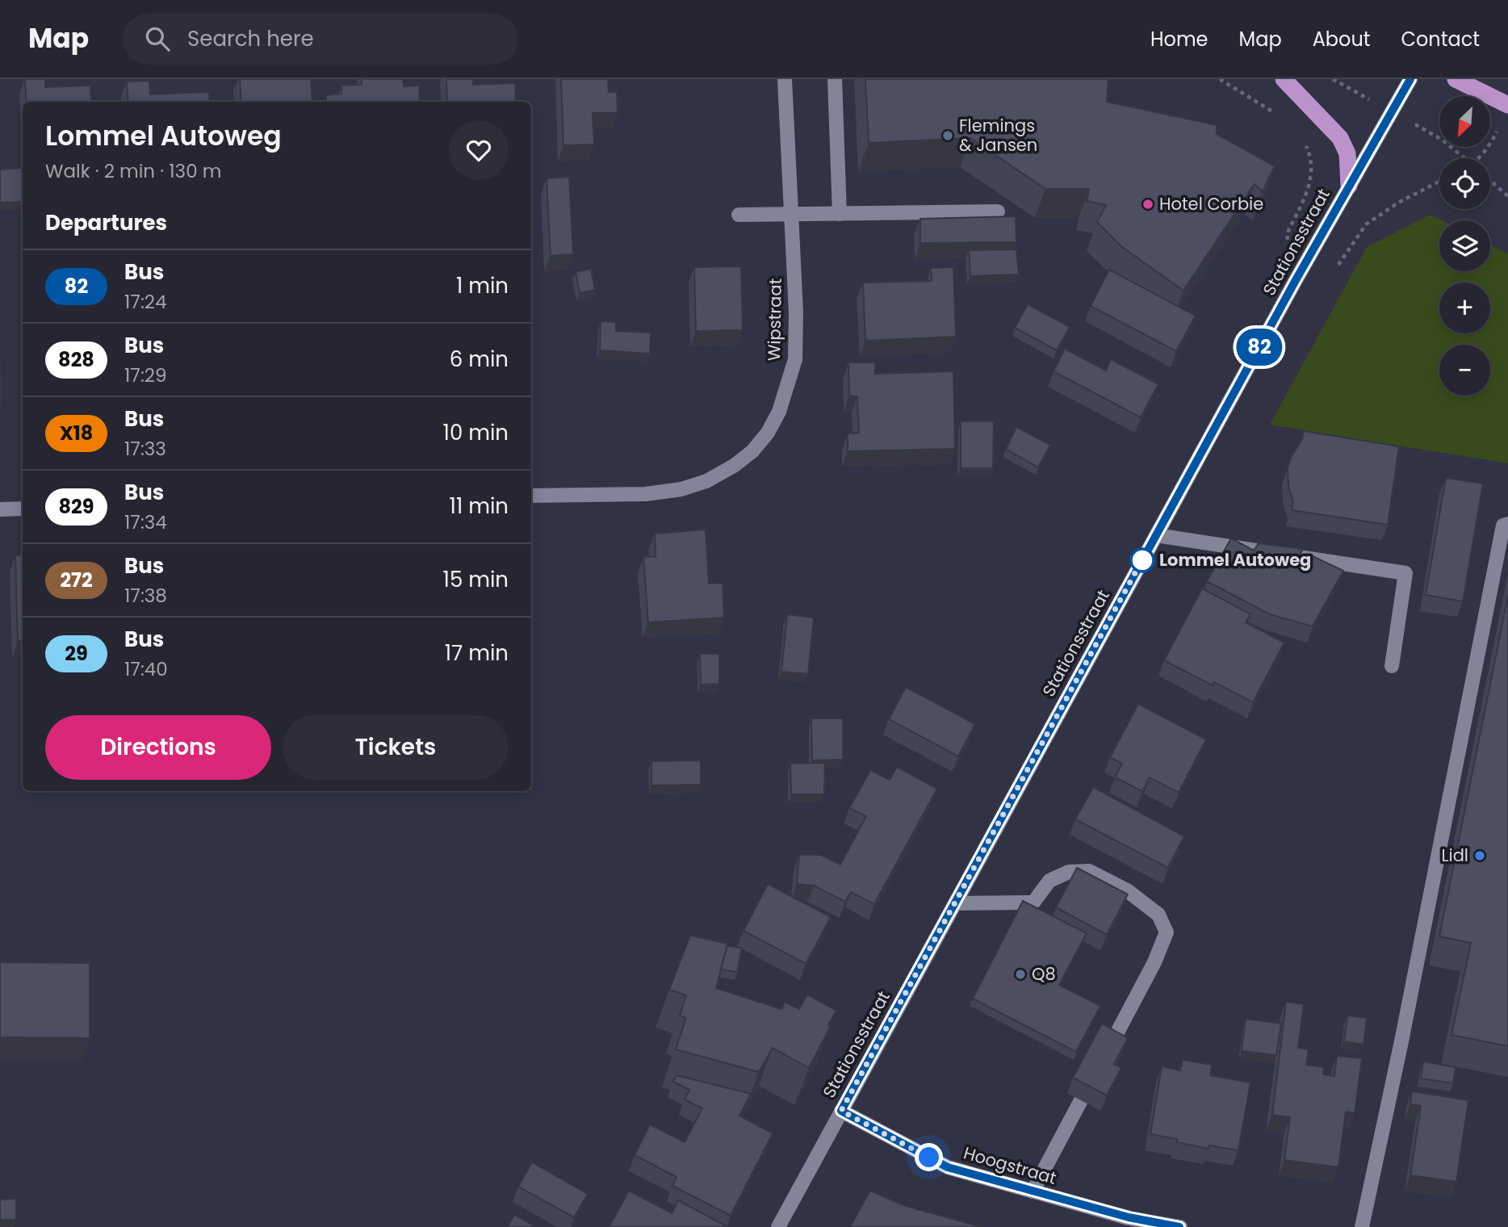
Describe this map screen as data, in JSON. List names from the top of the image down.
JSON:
{
  "streets": {
    "main road": ["Stationsstraat", "Wipstraat", "Hoogstraat"]
  },
  "crossings": [
    ["Stationsstraat", "Hoogstraat"]
  ],
  "places": [
    "Flemings & Jansen",
    "Hotel Corbie",
    "Lommel Autoweg",
    "Lidl",
    "Q8"
  ],
  "lines": ["bus line 82"],
  "north": "bottom left",
  "page": {
    "header": "Map",
    "search": "Search here",
    "nav": [
      "Home",
      "Map",
      "About",
      "Contact"
    ],
    "on_map": "82",
    "map_buttons": ["+", "−"],
    "heading": [
      ["Lommel Autoweg", "Walk · 2 min · 130 m"],
      "Departures"
    ],
    "list": [
      {
        "mark": "82",
        "name": "Bus",
        "note": "17:24",
        "value": "1 min"
      },
      {
        "mark": "828",
        "name": "Bus",
        "note": "17:29",
        "value": "6 min"
      },
      {
        "mark": "X18",
        "name": "Bus",
        "note": "17:33",
        "value": "10 min"
      },
      {
        "mark": "829",
        "name": "Bus",
        "note": "17:34",
        "value": "11 min"
      },
      {
        "mark": "272",
        "name": "Bus",
        "note": "17:38",
        "value": "15 min"
      },
      {
        "mark": "29",
        "name": "Bus",
        "note": "17:40",
        "value": "17 min"
      }
    ],
    "buttons": ["Directions", "Tickets"]
  }
}
